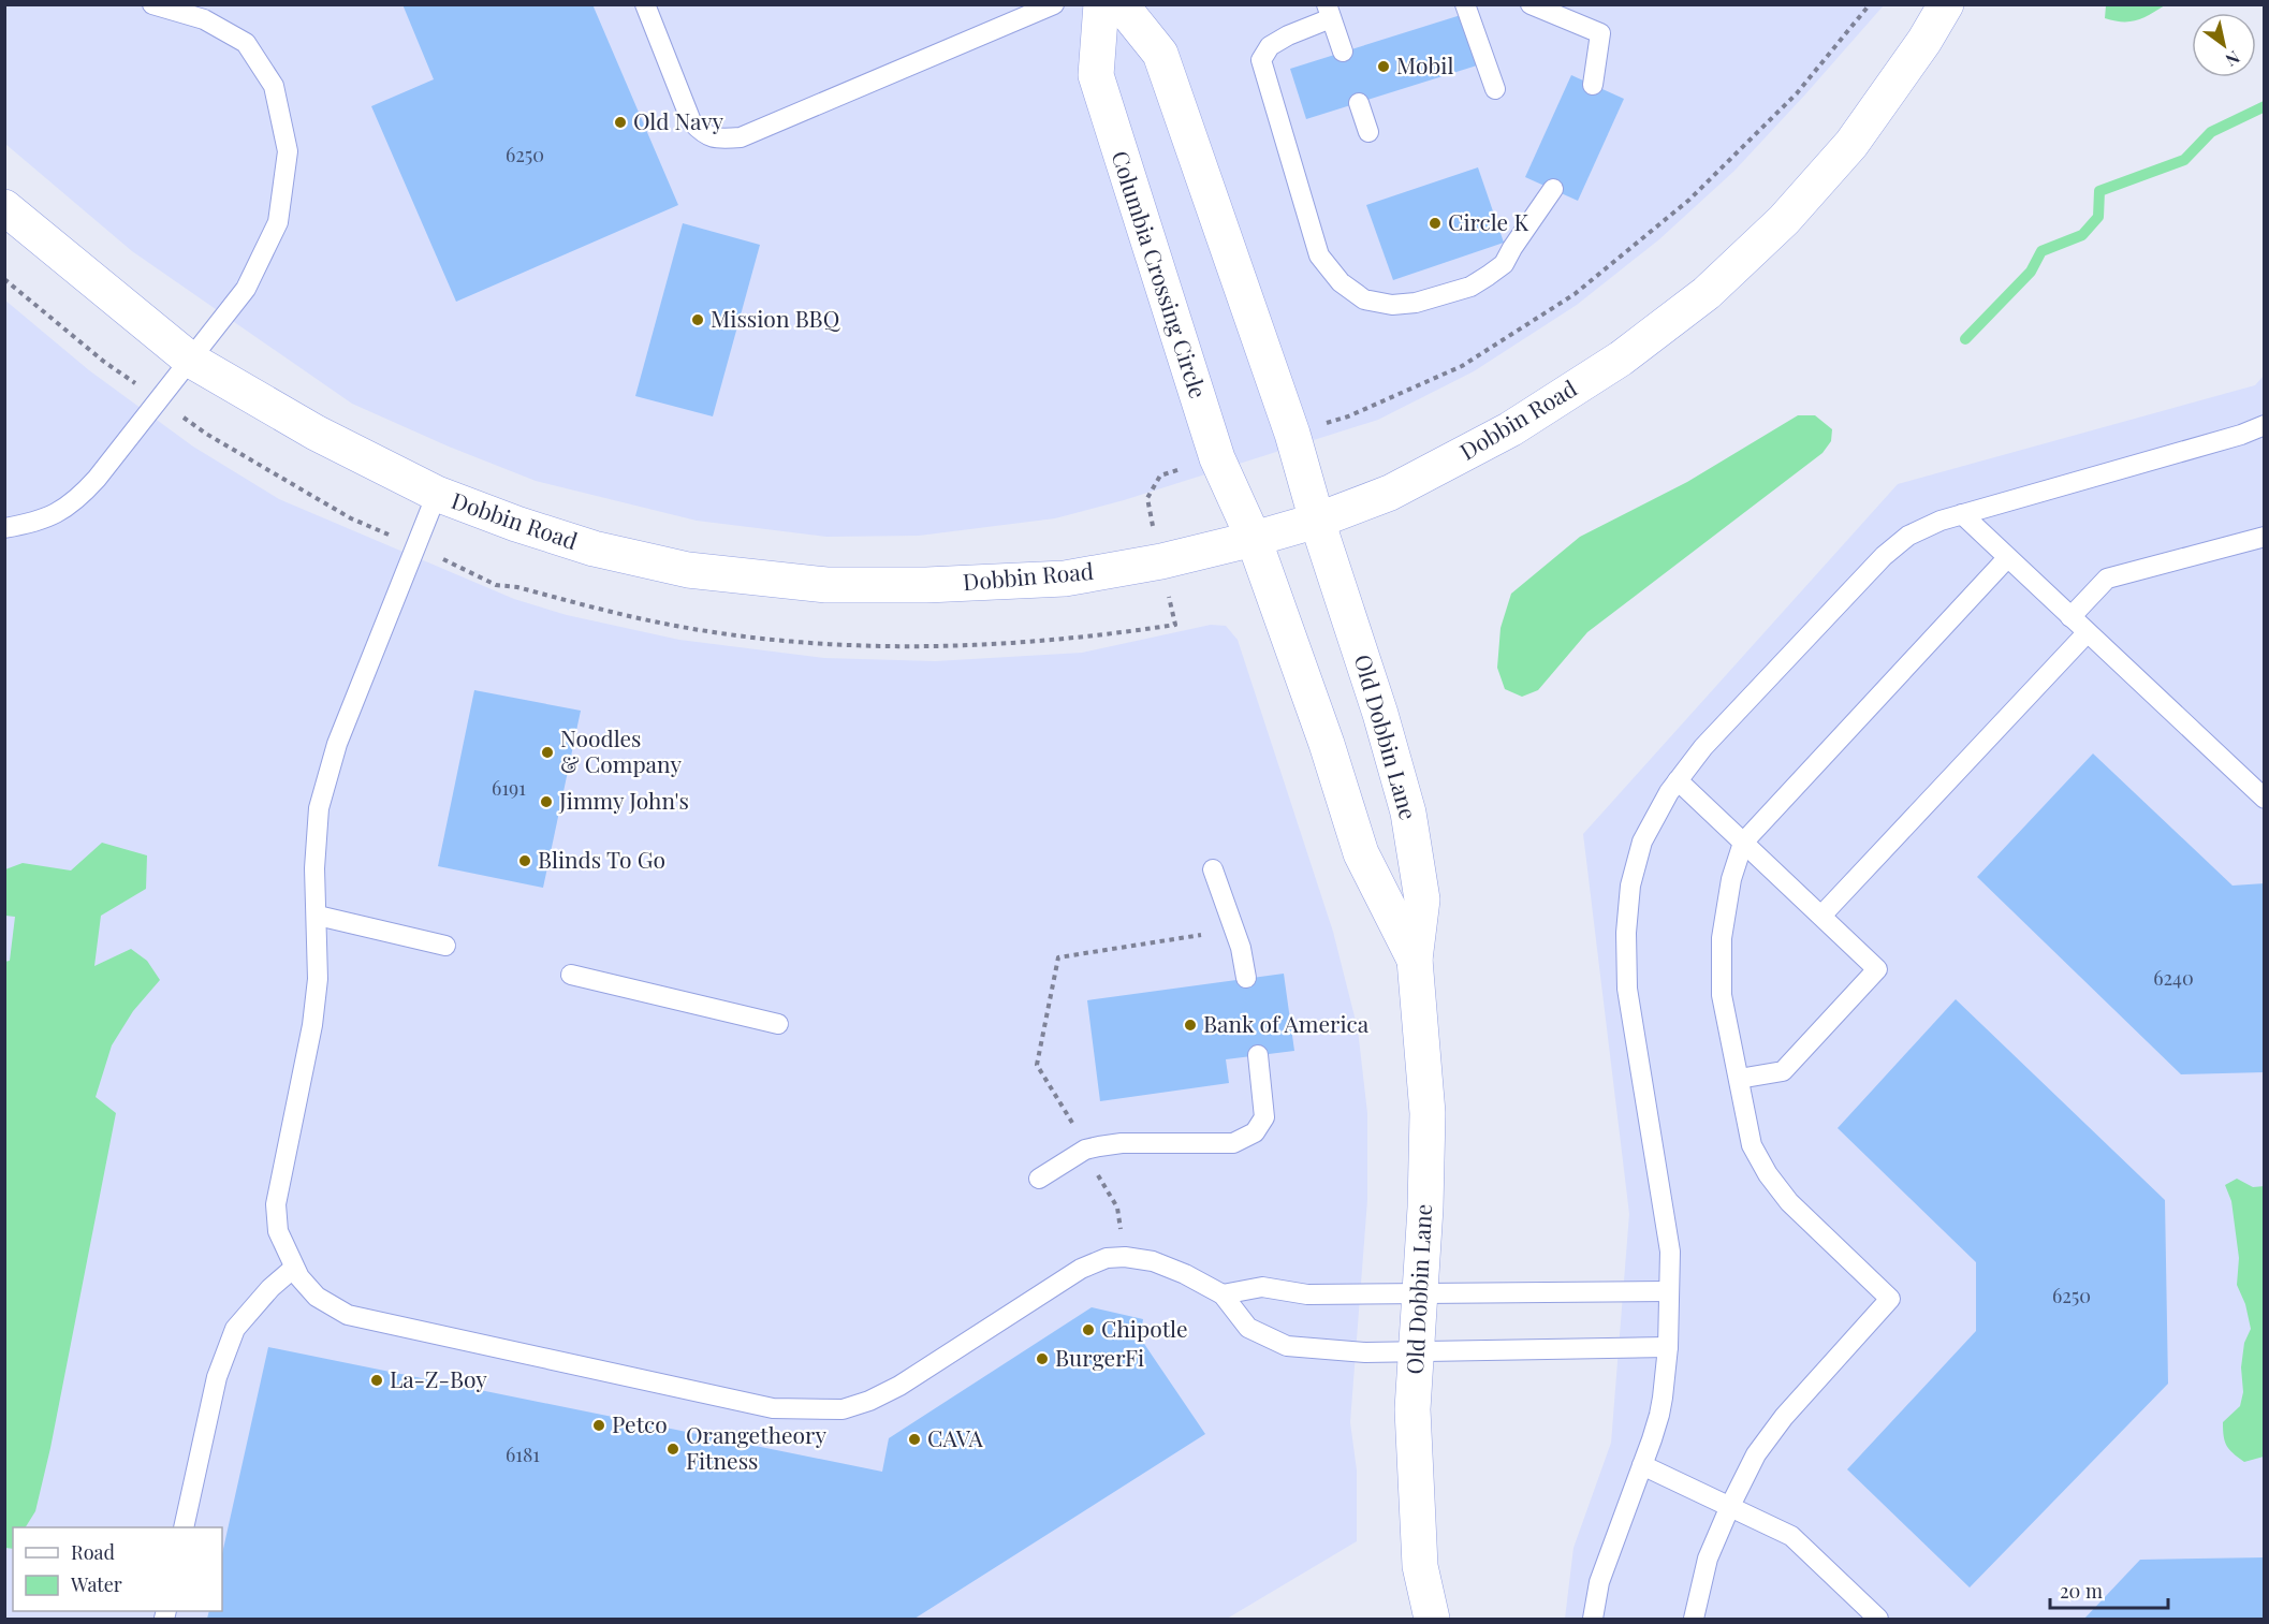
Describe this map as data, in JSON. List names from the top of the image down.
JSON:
{
  "streets": {
    "street": ["Columbia Crossing Circle", "Dobbin Road", "Old Dobbin Lane"]
  },
  "crossings": [
    ["Columbia Crossing Circle", "Dobbin Road"],
    ["Columbia Crossing Circle", "Old Dobbin Lane"],
    ["Dobbin Road", "Old Dobbin Lane"]
  ],
  "places": [
    "Mobil",
    "Old Navy",
    "Circle K",
    "Mission BBQ",
    "Noodles & Company",
    "Jimmy John's",
    "Blinds To Go",
    "Bank of America",
    "Chipotle",
    "BurgerFi",
    "La-Z-Boy",
    "Petco",
    "CAVA",
    "Orangetheory Fitness"
  ],
  "house_numbers": [
    "6250",
    "6191",
    "6240",
    "6250",
    "6181"
  ],
  "legend": ["Road", "Water"],
  "scale_bar": "20 m",
  "north": "bottom right"
}
